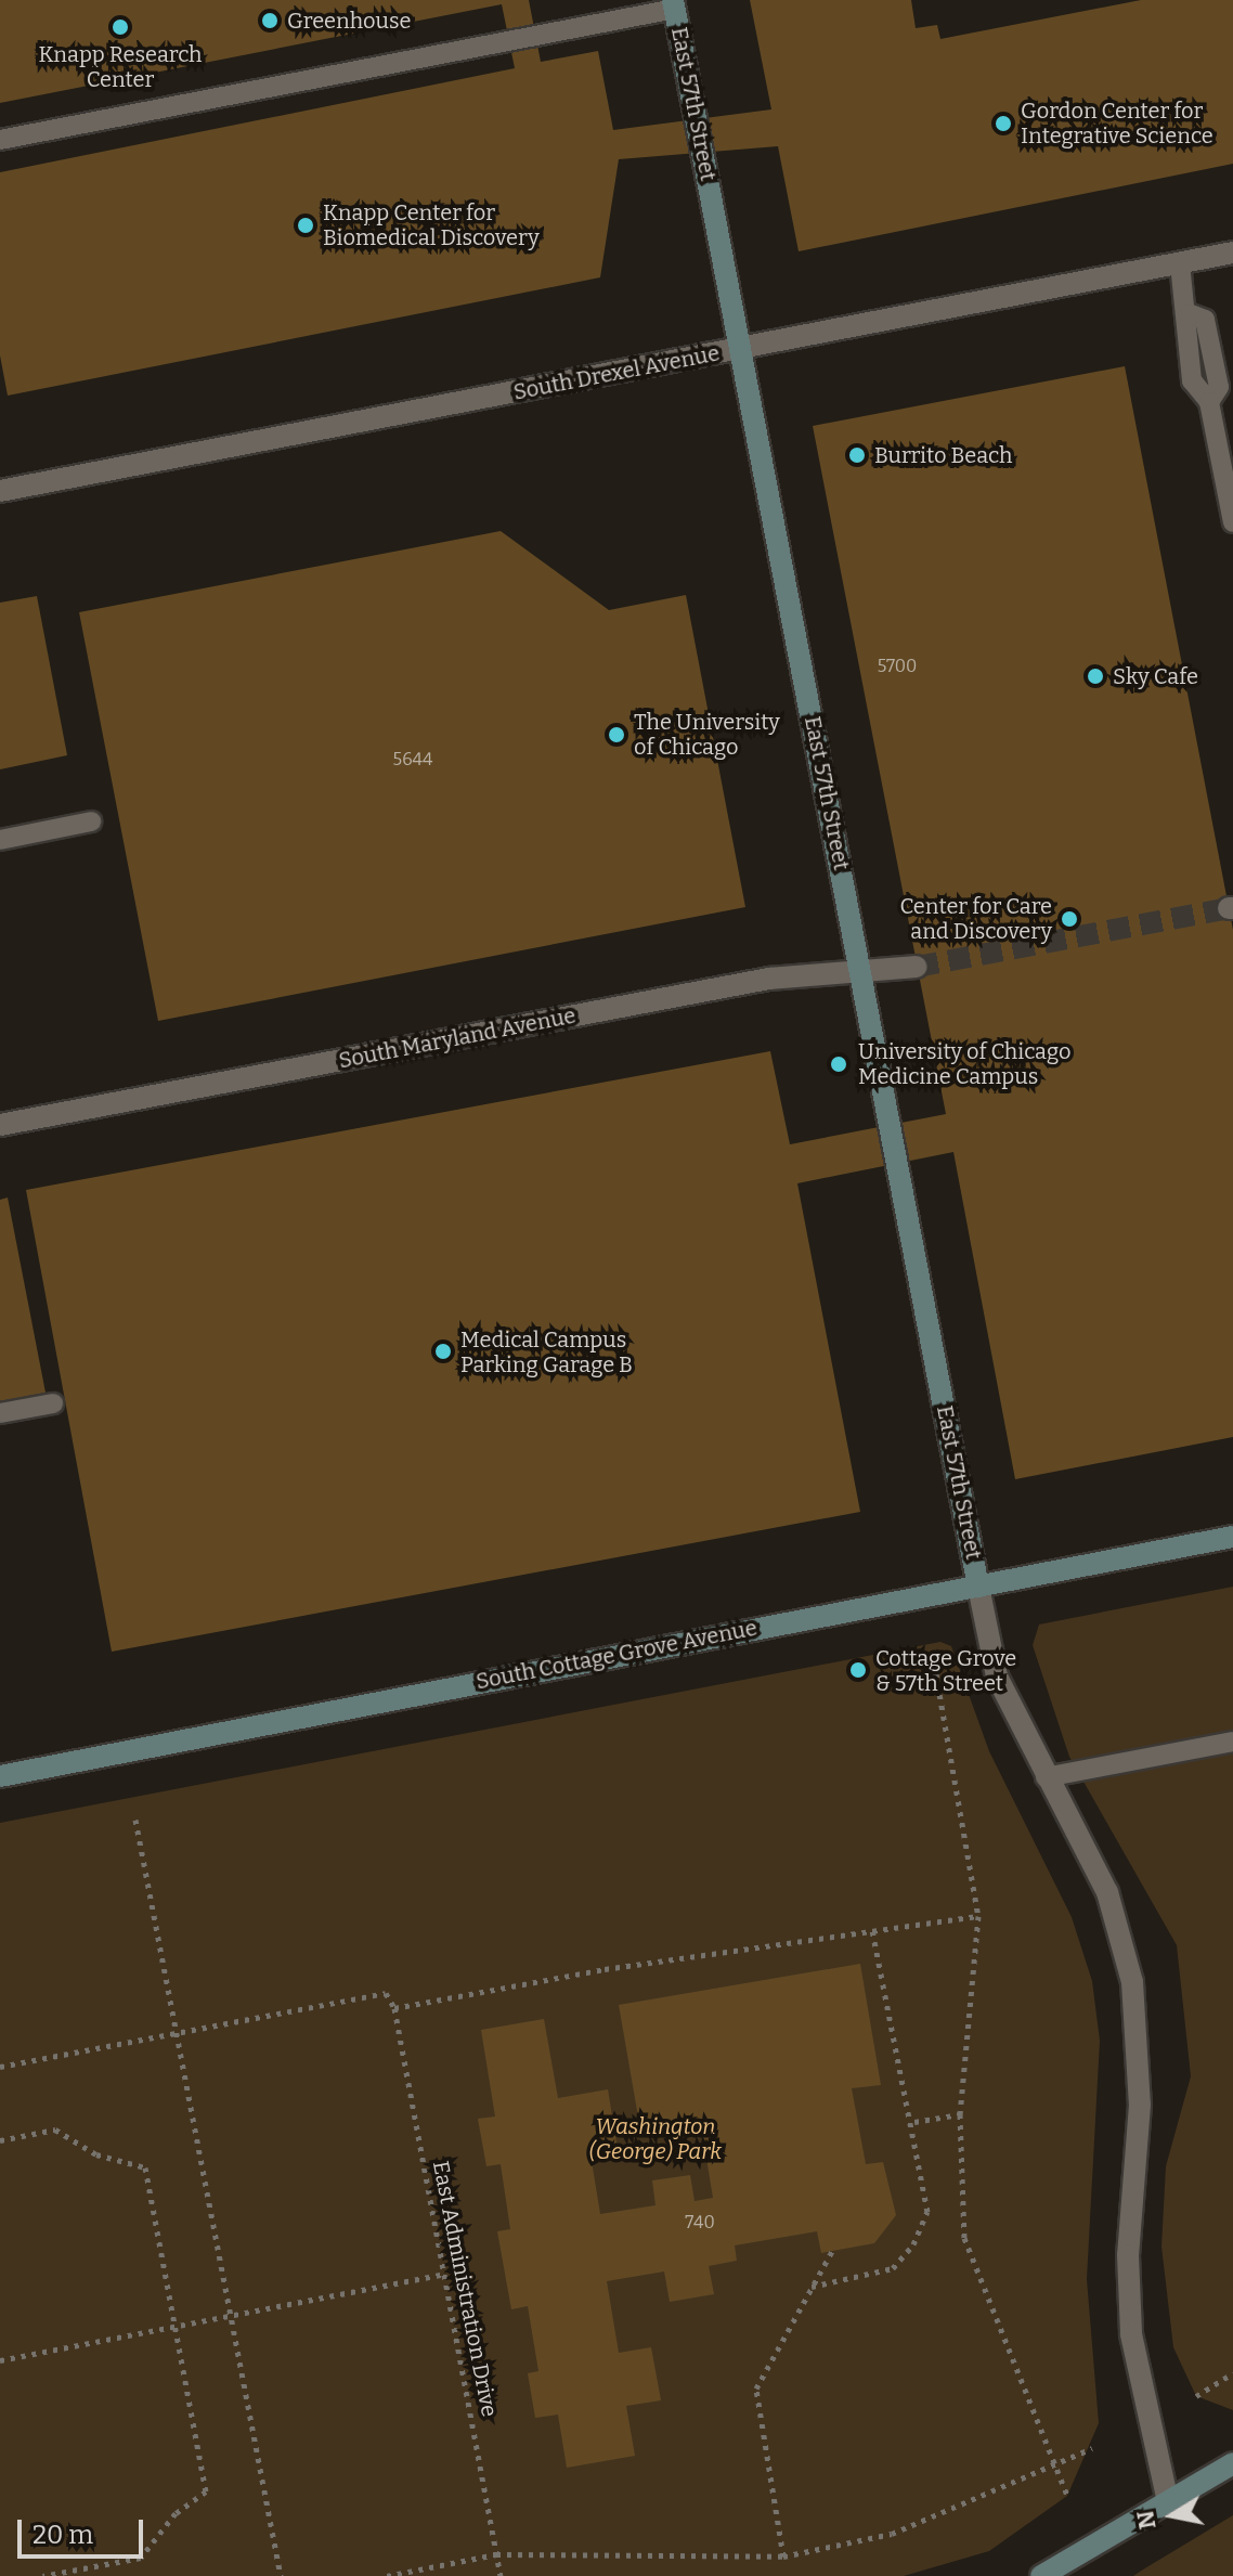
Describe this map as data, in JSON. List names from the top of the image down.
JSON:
{
  "streets": {
    "street": [
      "East 57th Street",
      "South Drexel Avenue",
      "South Maryland Avenue",
      "South Cottage Grove Avenue"
    ],
    "path": ["East Administration Drive"]
  },
  "crossings": [
    ["East 57th Street", "South Drexel Avenue"],
    ["East 57th Street", "South Maryland Avenue"],
    ["East 57th Street", "South Cottage Grove Avenue"]
  ],
  "parks": ["Washington (George) Park"],
  "places": [
    "Greenhouse",
    "Knapp Research Center",
    "Gordon Center for Integrative Science",
    "Knapp Center for Biomedical Discovery",
    "Burrito Beach",
    "Sky Cafe",
    "The University of Chicago",
    "Center for Care and Discovery",
    "University of Chicago Medicine Campus",
    "Medical Campus Parking Garage B",
    "Cottage Grove & 57th Street"
  ],
  "house_numbers": ["5700", "5644", "740"],
  "scale_bar": "20 m",
  "north": "left"
}
